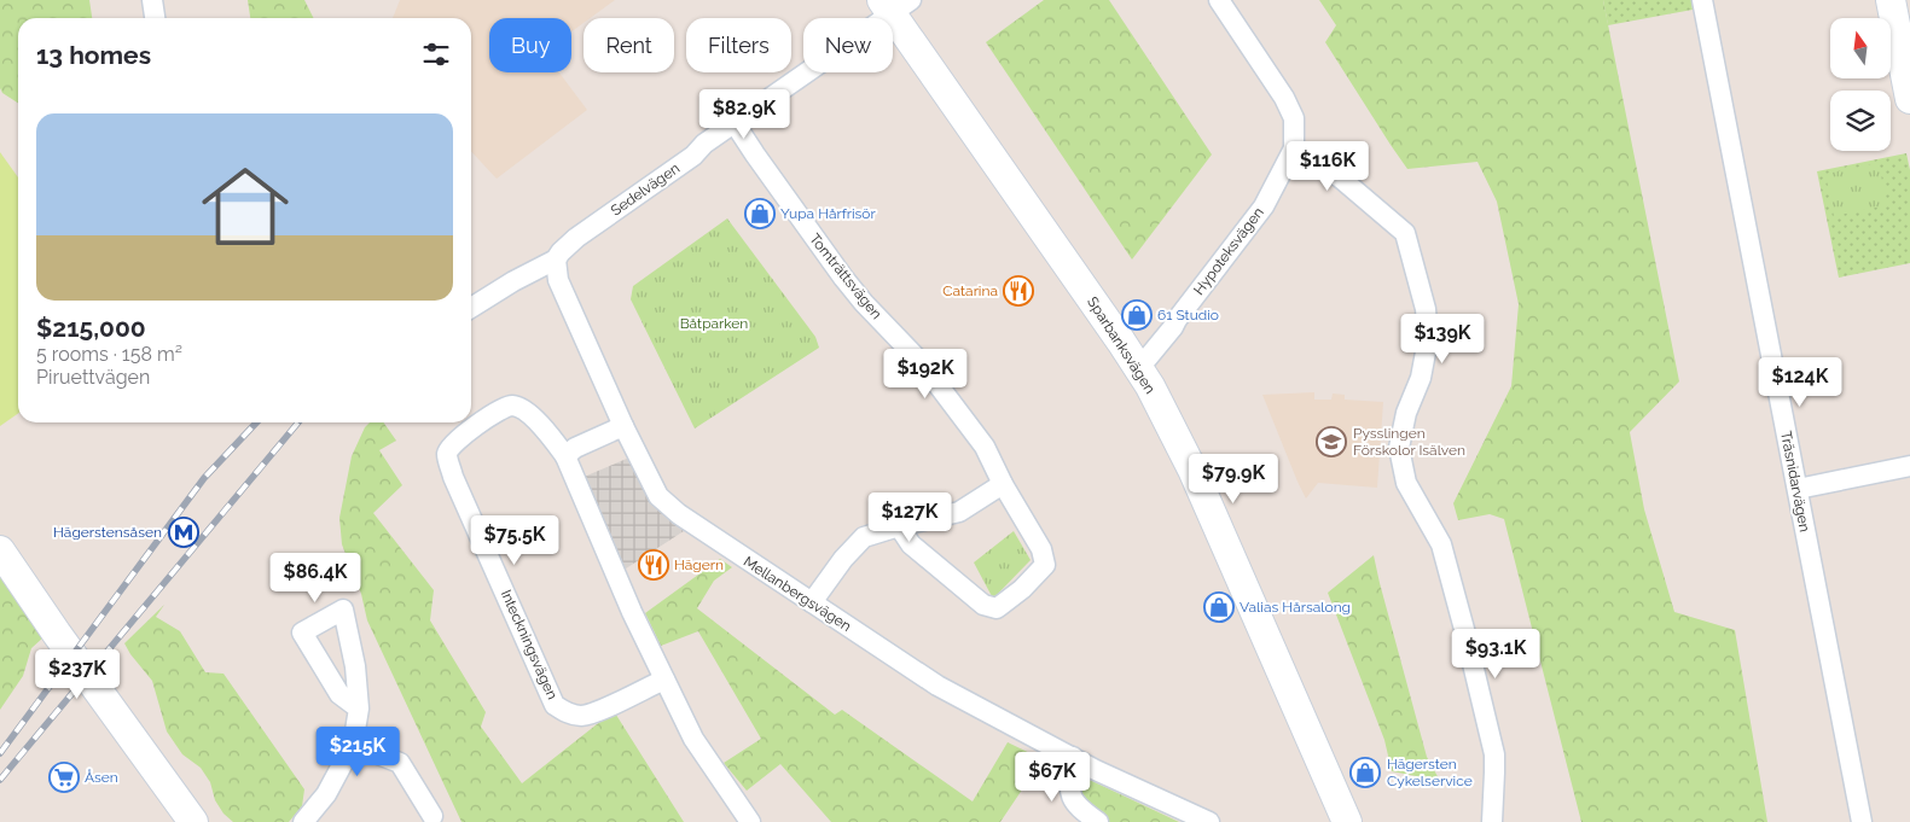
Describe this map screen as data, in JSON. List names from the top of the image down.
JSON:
{
  "streets": {
    "street": [
      "Sedelvägen",
      "Hypoteksvägen",
      "Tomträttsvägen",
      "Sparbanksvägen",
      "Träsnidarvägen",
      "Mellanbergsvägen",
      "Inteckningsvägen"
    ]
  },
  "crossings": [
    ["Sedelvägen", "Tomträttsvägen"],
    ["Sedelvägen", "Sparbanksvägen"],
    ["Sedelvägen", "Mellanbergsvägen"],
    ["Hypoteksvägen", "Sparbanksvägen"]
  ],
  "parks": ["Båtparken"],
  "places": {
    "shop": [
      "Yupa Hårfrisör",
      "61 Studio",
      "Valias Hårsalong",
      "Hägersten Cykelservice"
    ],
    "restaurant": ["Catarina", "Hägern"],
    "school or university": ["Pysslingen Förskolor Isälven"],
    "metro station": ["Hägerstensåsen"],
    "supermarket": ["Åsen"]
  },
  "north": "top",
  "page": {
    "chip": [
      "Buy",
      "Rent",
      "Filters",
      "New"
    ],
    "heading": "13 homes",
    "price": [
      "$82.9K",
      "$116K",
      "$139K",
      "$192K",
      "$124K",
      "$79.9K",
      "$127K",
      "$75.5K",
      "$86.4K",
      "$93.1K",
      "$237K",
      "$215K",
      "$67K"
    ],
    "list": [
      {
        "name": "$215,000",
        "note": "5 rooms · 158 m² · Piruettvägen"
      }
    ]
  }
}
